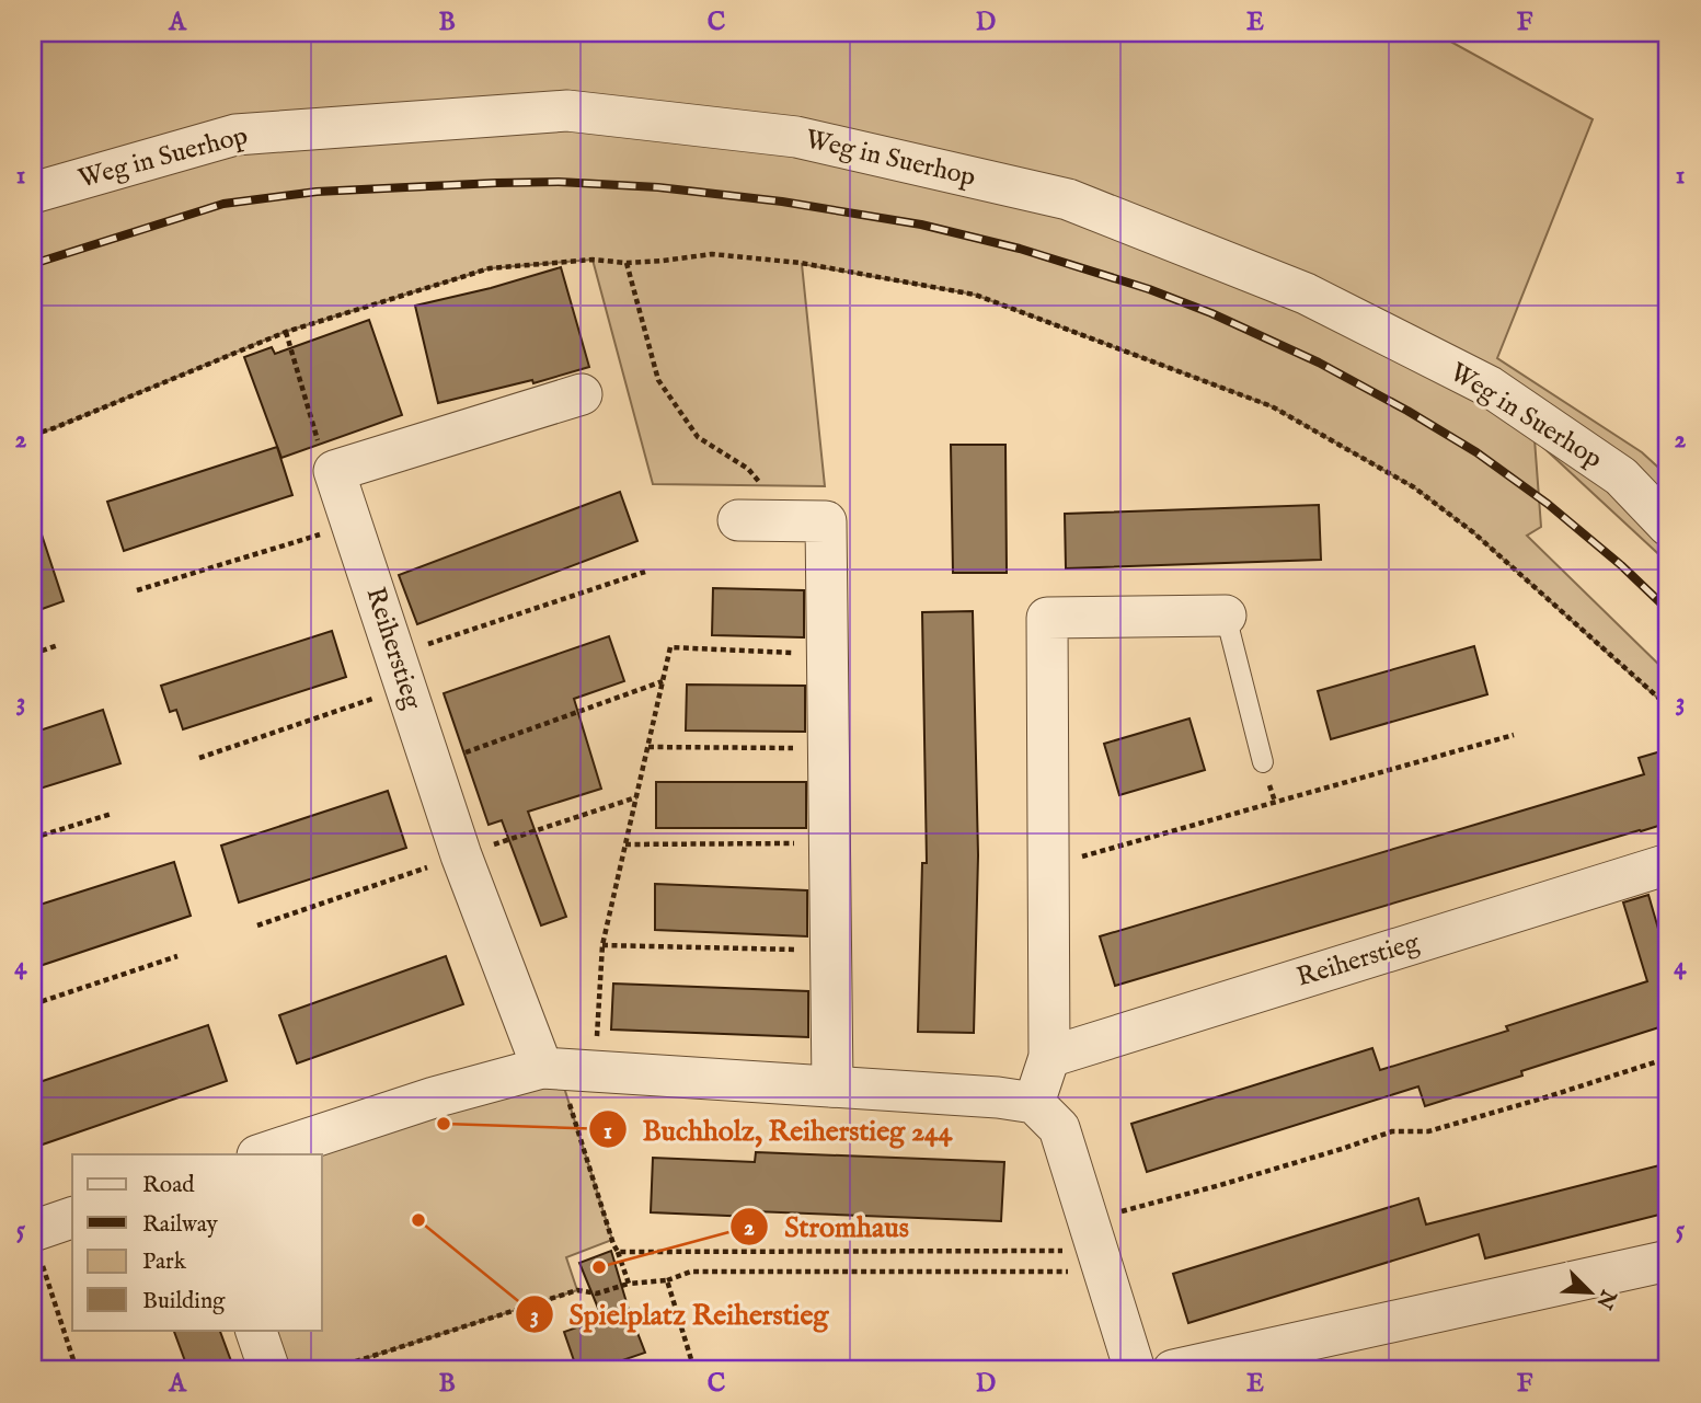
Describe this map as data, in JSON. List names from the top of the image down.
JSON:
{
  "streets": {
    "street": ["Weg in Suerhop", "Reiherstieg"]
  },
  "places": ["Buchholz, Reiherstieg 244", "Spielplatz Reiherstieg", "Stromhaus"],
  "legend": [
    "Road",
    "Railway",
    "Park",
    "Building"
  ],
  "north": "bottom right",
  "grid": {
    "columns": [
      "A",
      "B",
      "C",
      "D",
      "E",
      "F"
    ],
    "rows": [
      "1",
      "2",
      "3",
      "4",
      "5"
    ]
  }
}
